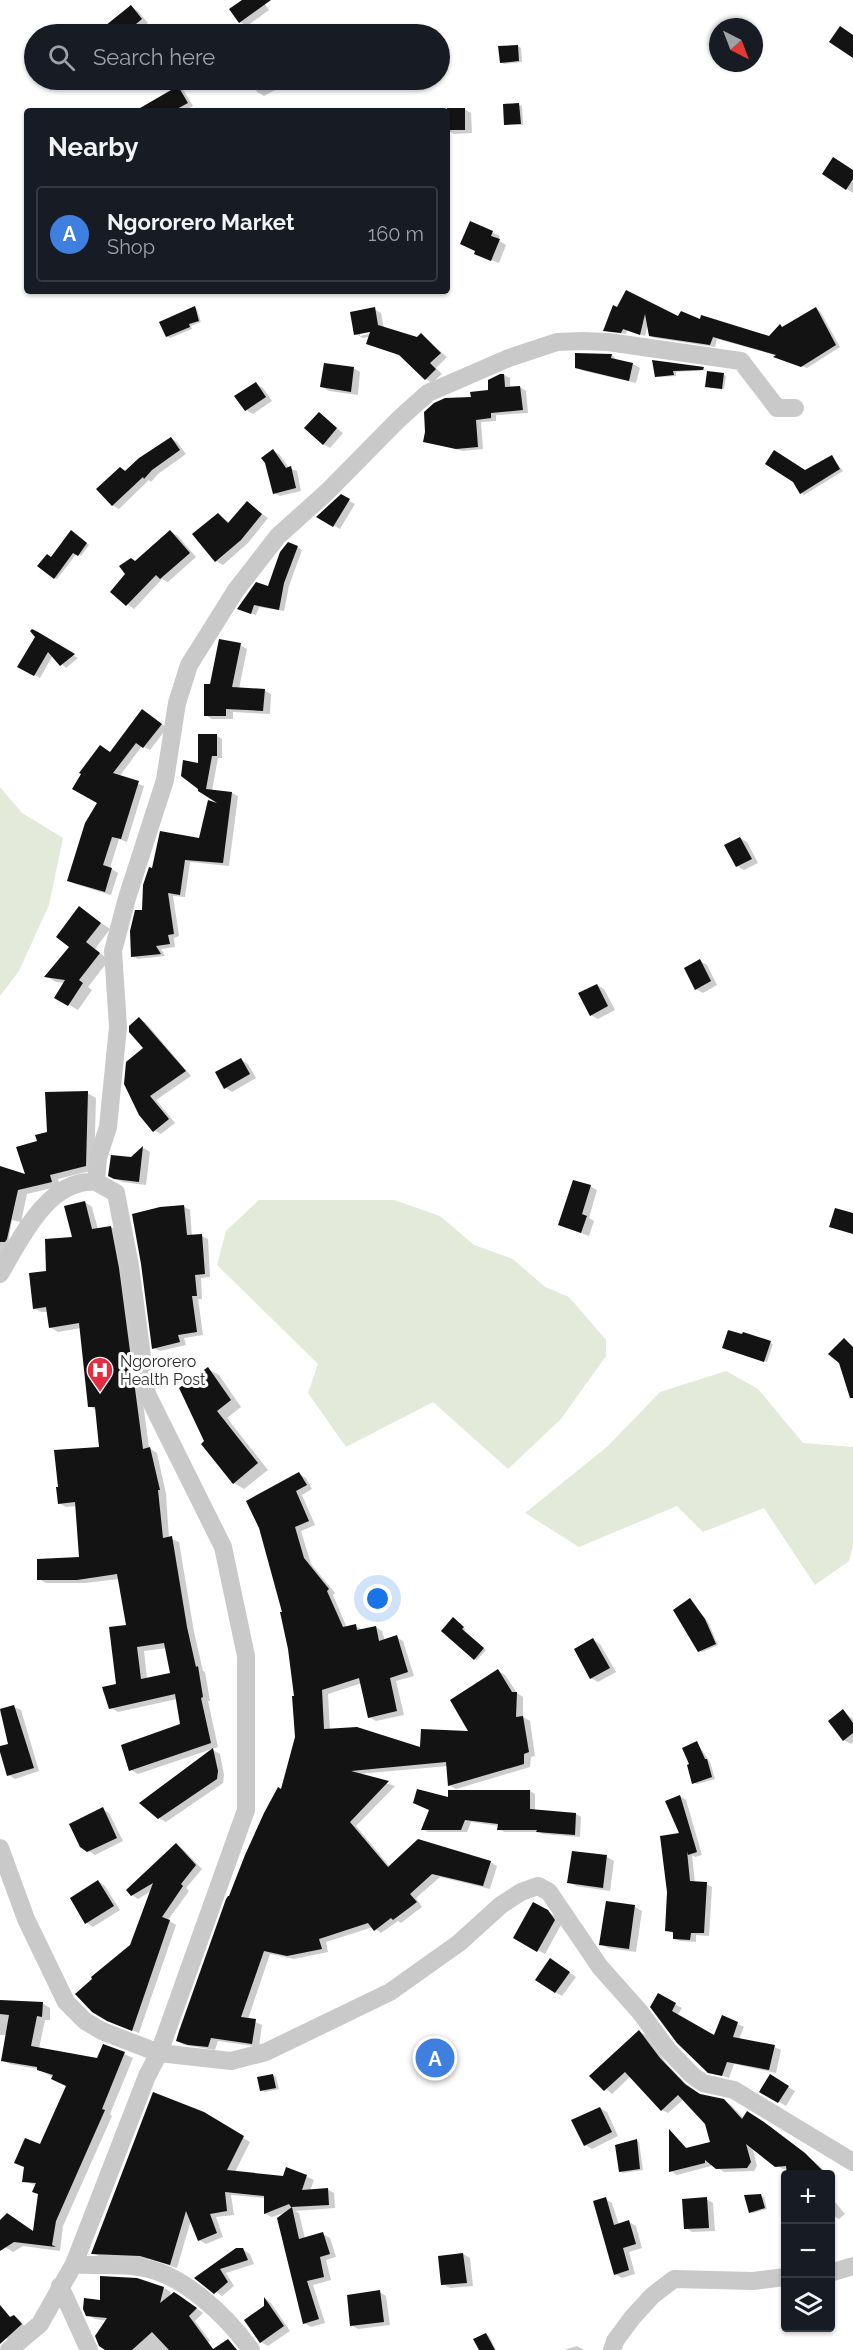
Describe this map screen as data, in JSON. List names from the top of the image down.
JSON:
{
  "places": {
    "hospital": ["Ngororero Health Post"]
  },
  "north": "bottom right",
  "page": {
    "search": "Search here",
    "heading": "Nearby",
    "list": [
      {
        "mark": "A",
        "name": "Ngororero Market",
        "note": "Shop",
        "value": "160 m"
      }
    ],
    "pins": "A",
    "map_buttons": ["+", "−"]
  }
}
